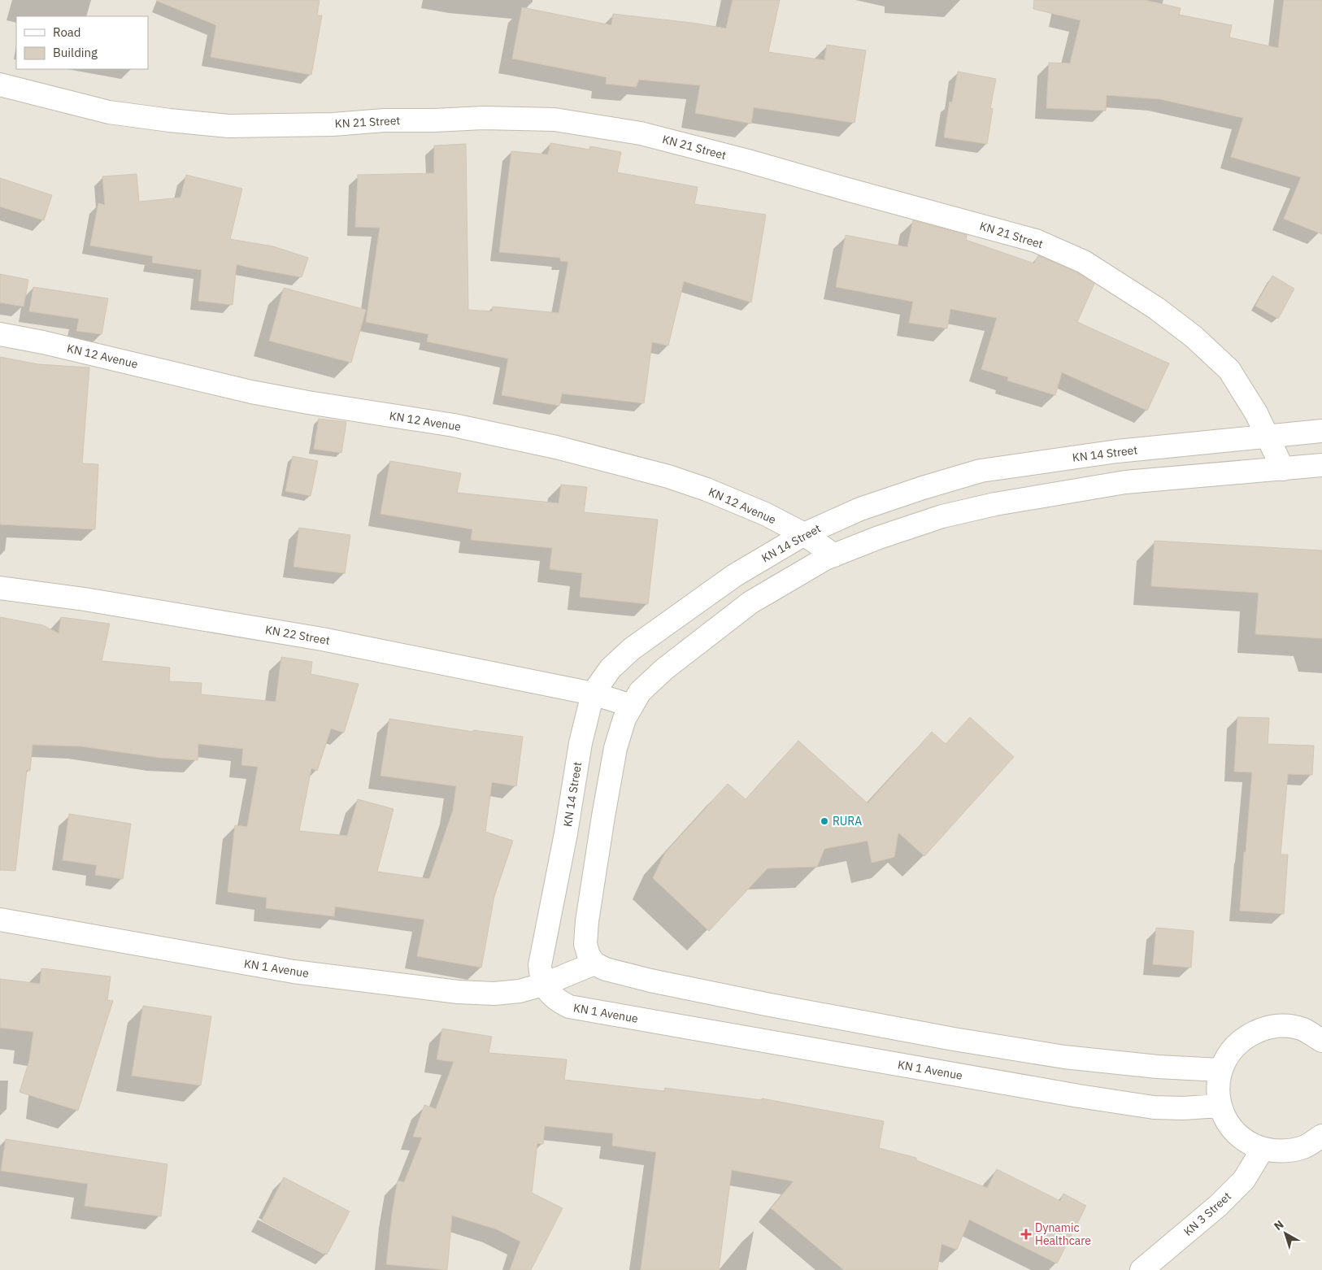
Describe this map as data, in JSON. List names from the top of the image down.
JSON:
{
  "streets": {
    "street": [
      "KN 21 Street",
      "KN 12 Avenue",
      "KN 14 Street",
      "KN 22 Street",
      "KN 1 Avenue",
      "KN 3 Street"
    ]
  },
  "crossings": [
    ["KN 21 Street", "KN 14 Street"],
    ["KN 12 Avenue", "KN 14 Street"],
    ["KN 14 Street", "KN 22 Street"],
    ["KN 14 Street", "KN 1 Avenue"]
  ],
  "places": {
    "other": ["RURA"],
    "health": ["Dynamic Healthcare"]
  },
  "legend": ["Road", "Building"],
  "north": "top left"
}
